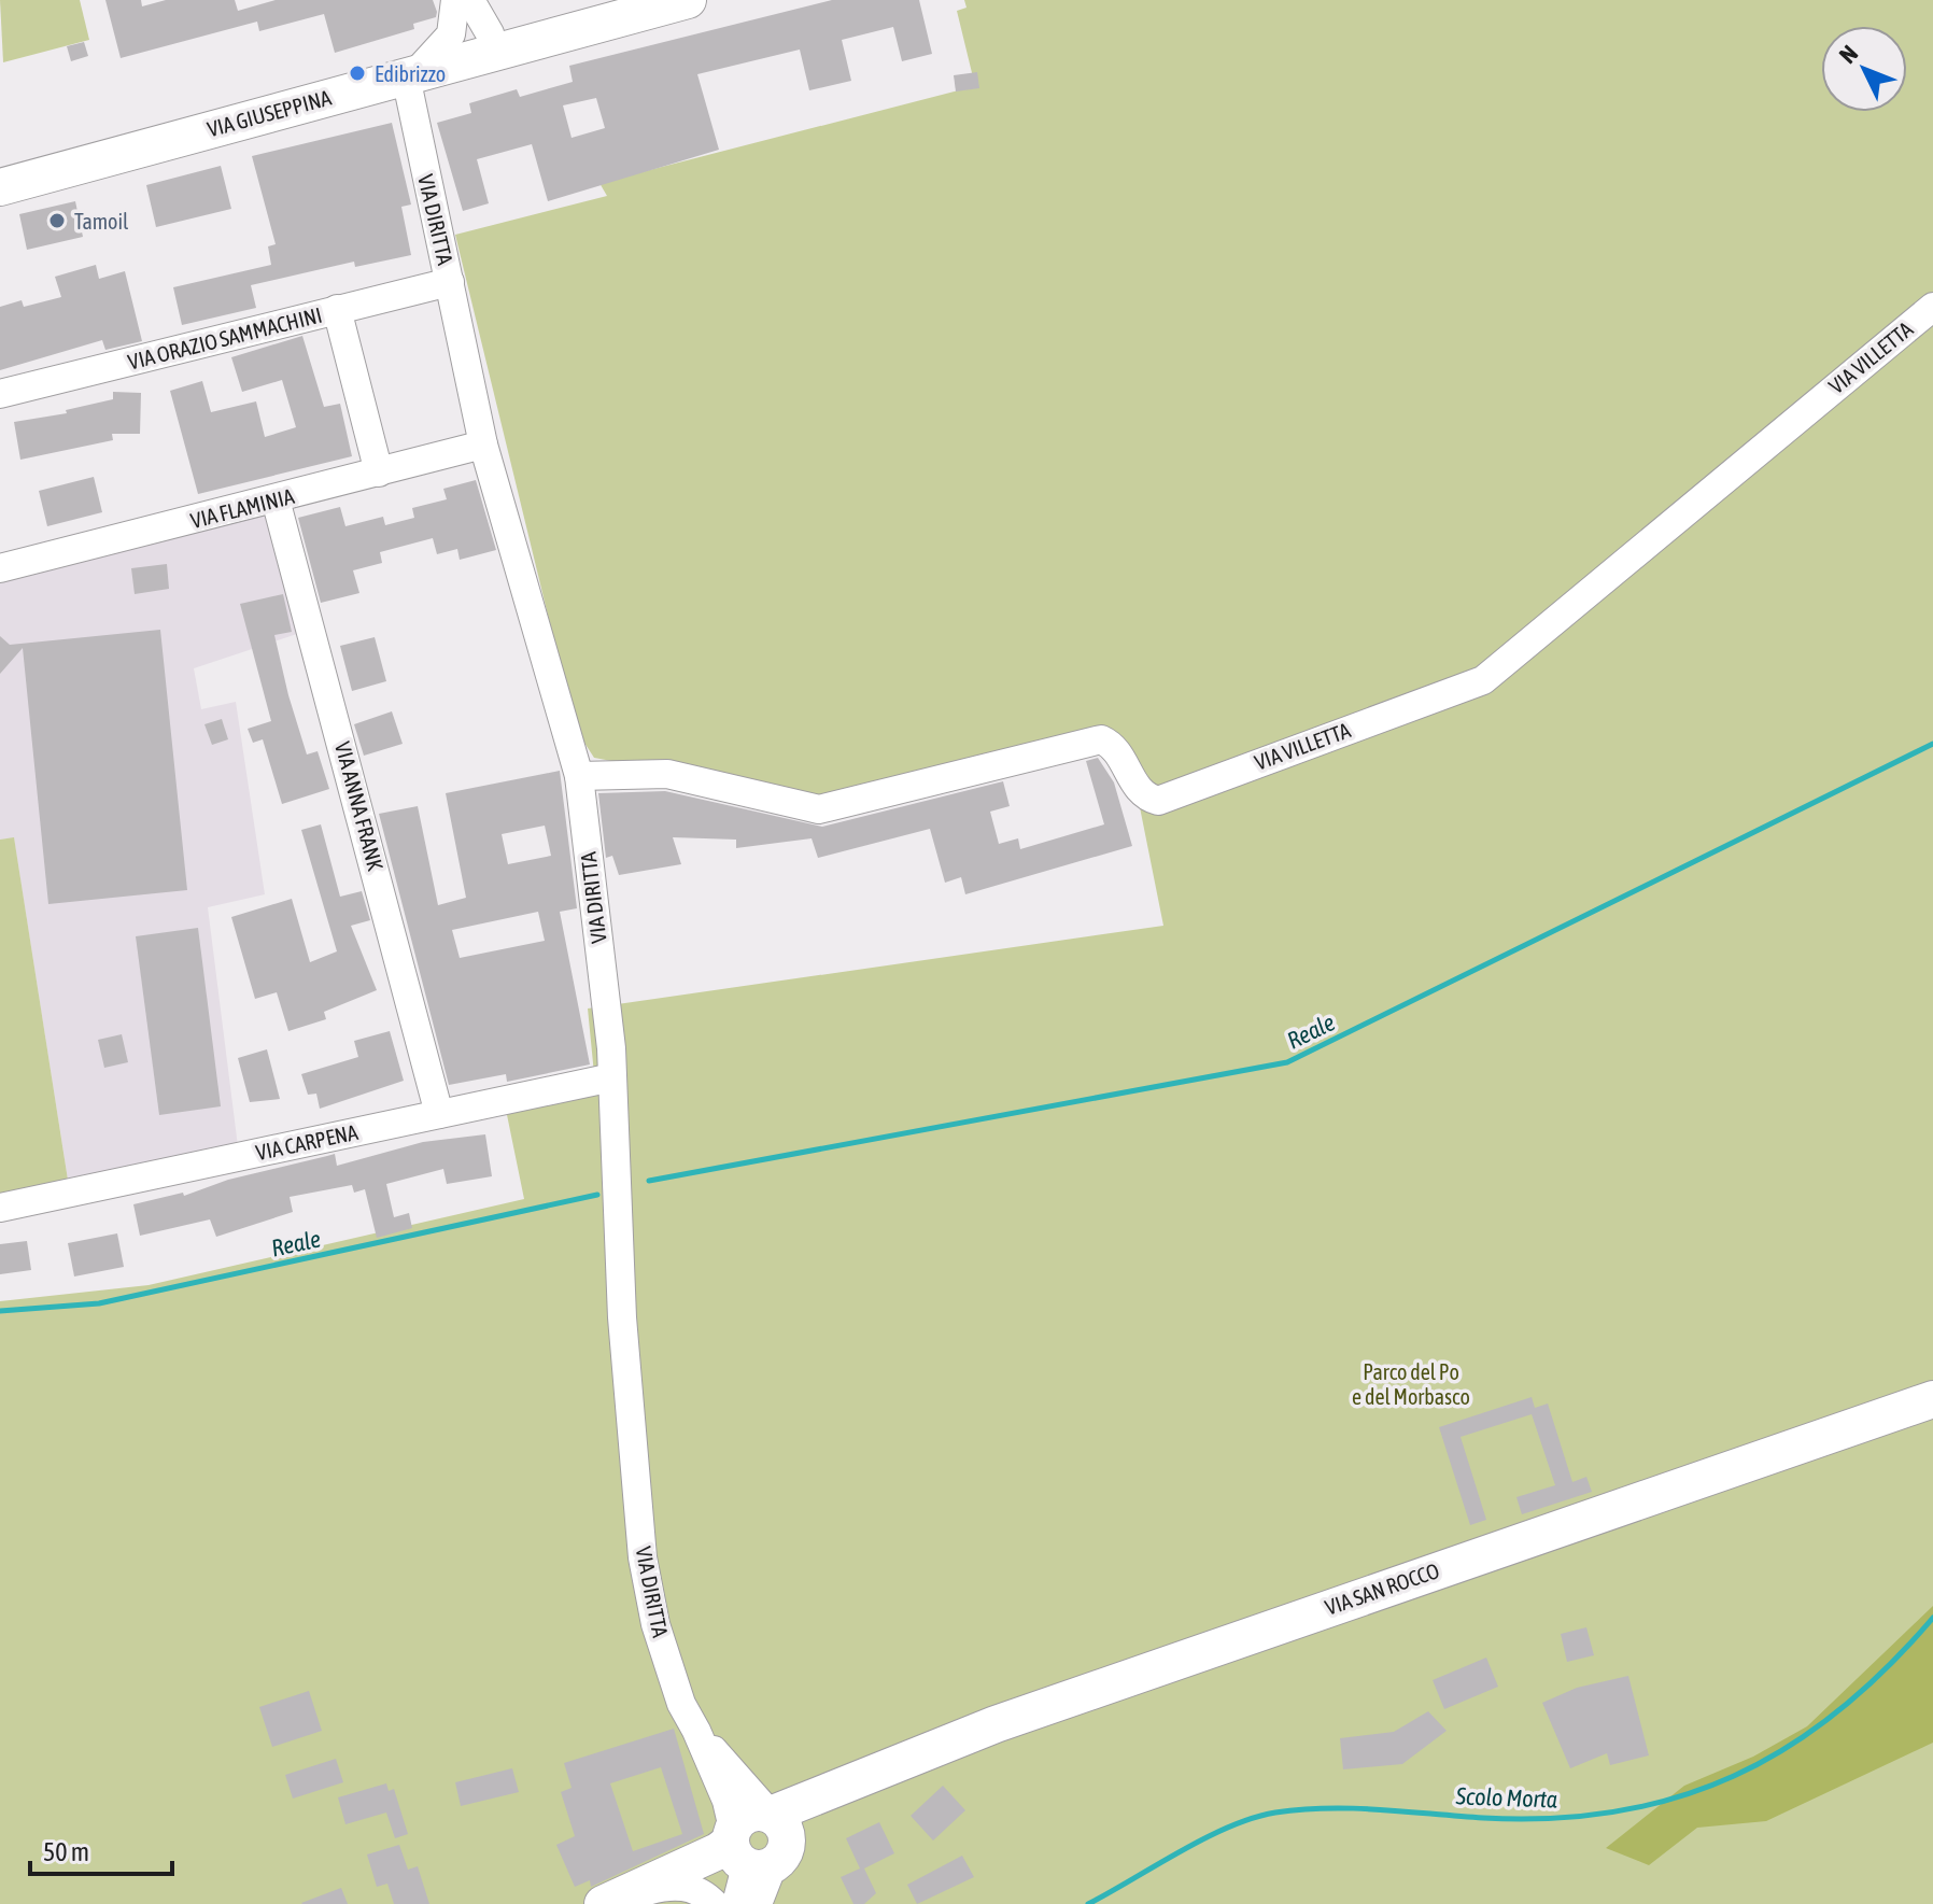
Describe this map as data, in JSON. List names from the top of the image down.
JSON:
{
  "streets": {
    "main road": ["VIA GIUSEPPINA", "VIA SAN ROCCO"],
    "street": [
      "VIA DIRITTA",
      "VIA ORAZIO SAMMACHINI",
      "VIA VILLETTA",
      "VIA FLAMINIA",
      "VIA ANNA FRANK",
      "VIA CARPENA"
    ]
  },
  "crossings": [
    ["VIA GIUSEPPINA", "VIA DIRITTA"],
    ["VIA DIRITTA", "VIA ORAZIO SAMMACHINI"],
    ["VIA DIRITTA", "VIA VILLETTA"],
    ["VIA DIRITTA", "VIA FLAMINIA"],
    ["VIA DIRITTA", "VIA CARPENA"],
    ["VIA DIRITTA", "VIA SAN ROCCO"],
    ["VIA FLAMINIA", "VIA ANNA FRANK"],
    ["VIA ANNA FRANK", "VIA CARPENA"]
  ],
  "water": ["Reale", "Scolo Morta"],
  "parks": ["Parco del Po e del Morbasco"],
  "places": ["Edibrizzo", "Tamoil"],
  "scale_bar": "50 m",
  "north": "top left"
}
